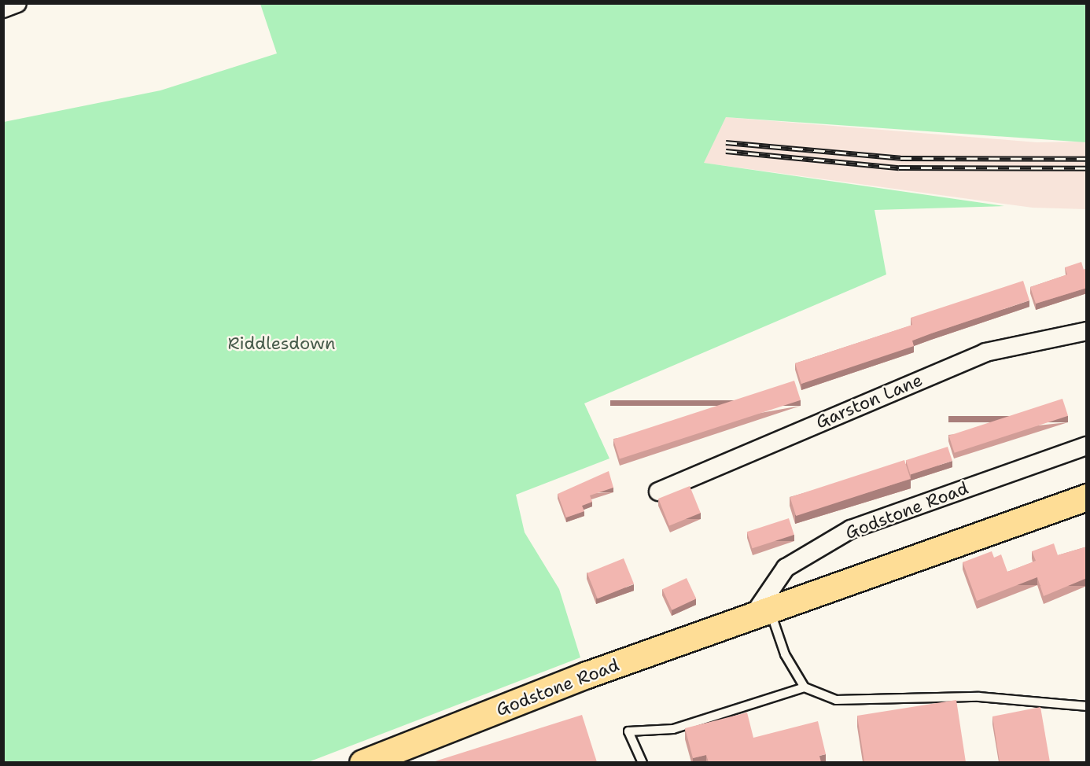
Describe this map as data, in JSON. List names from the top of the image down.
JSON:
{
  "streets": {
    "highway": ["Godstone Road"],
    "street": ["Garston Lane"]
  },
  "parks": ["Riddlesdown"]
}
